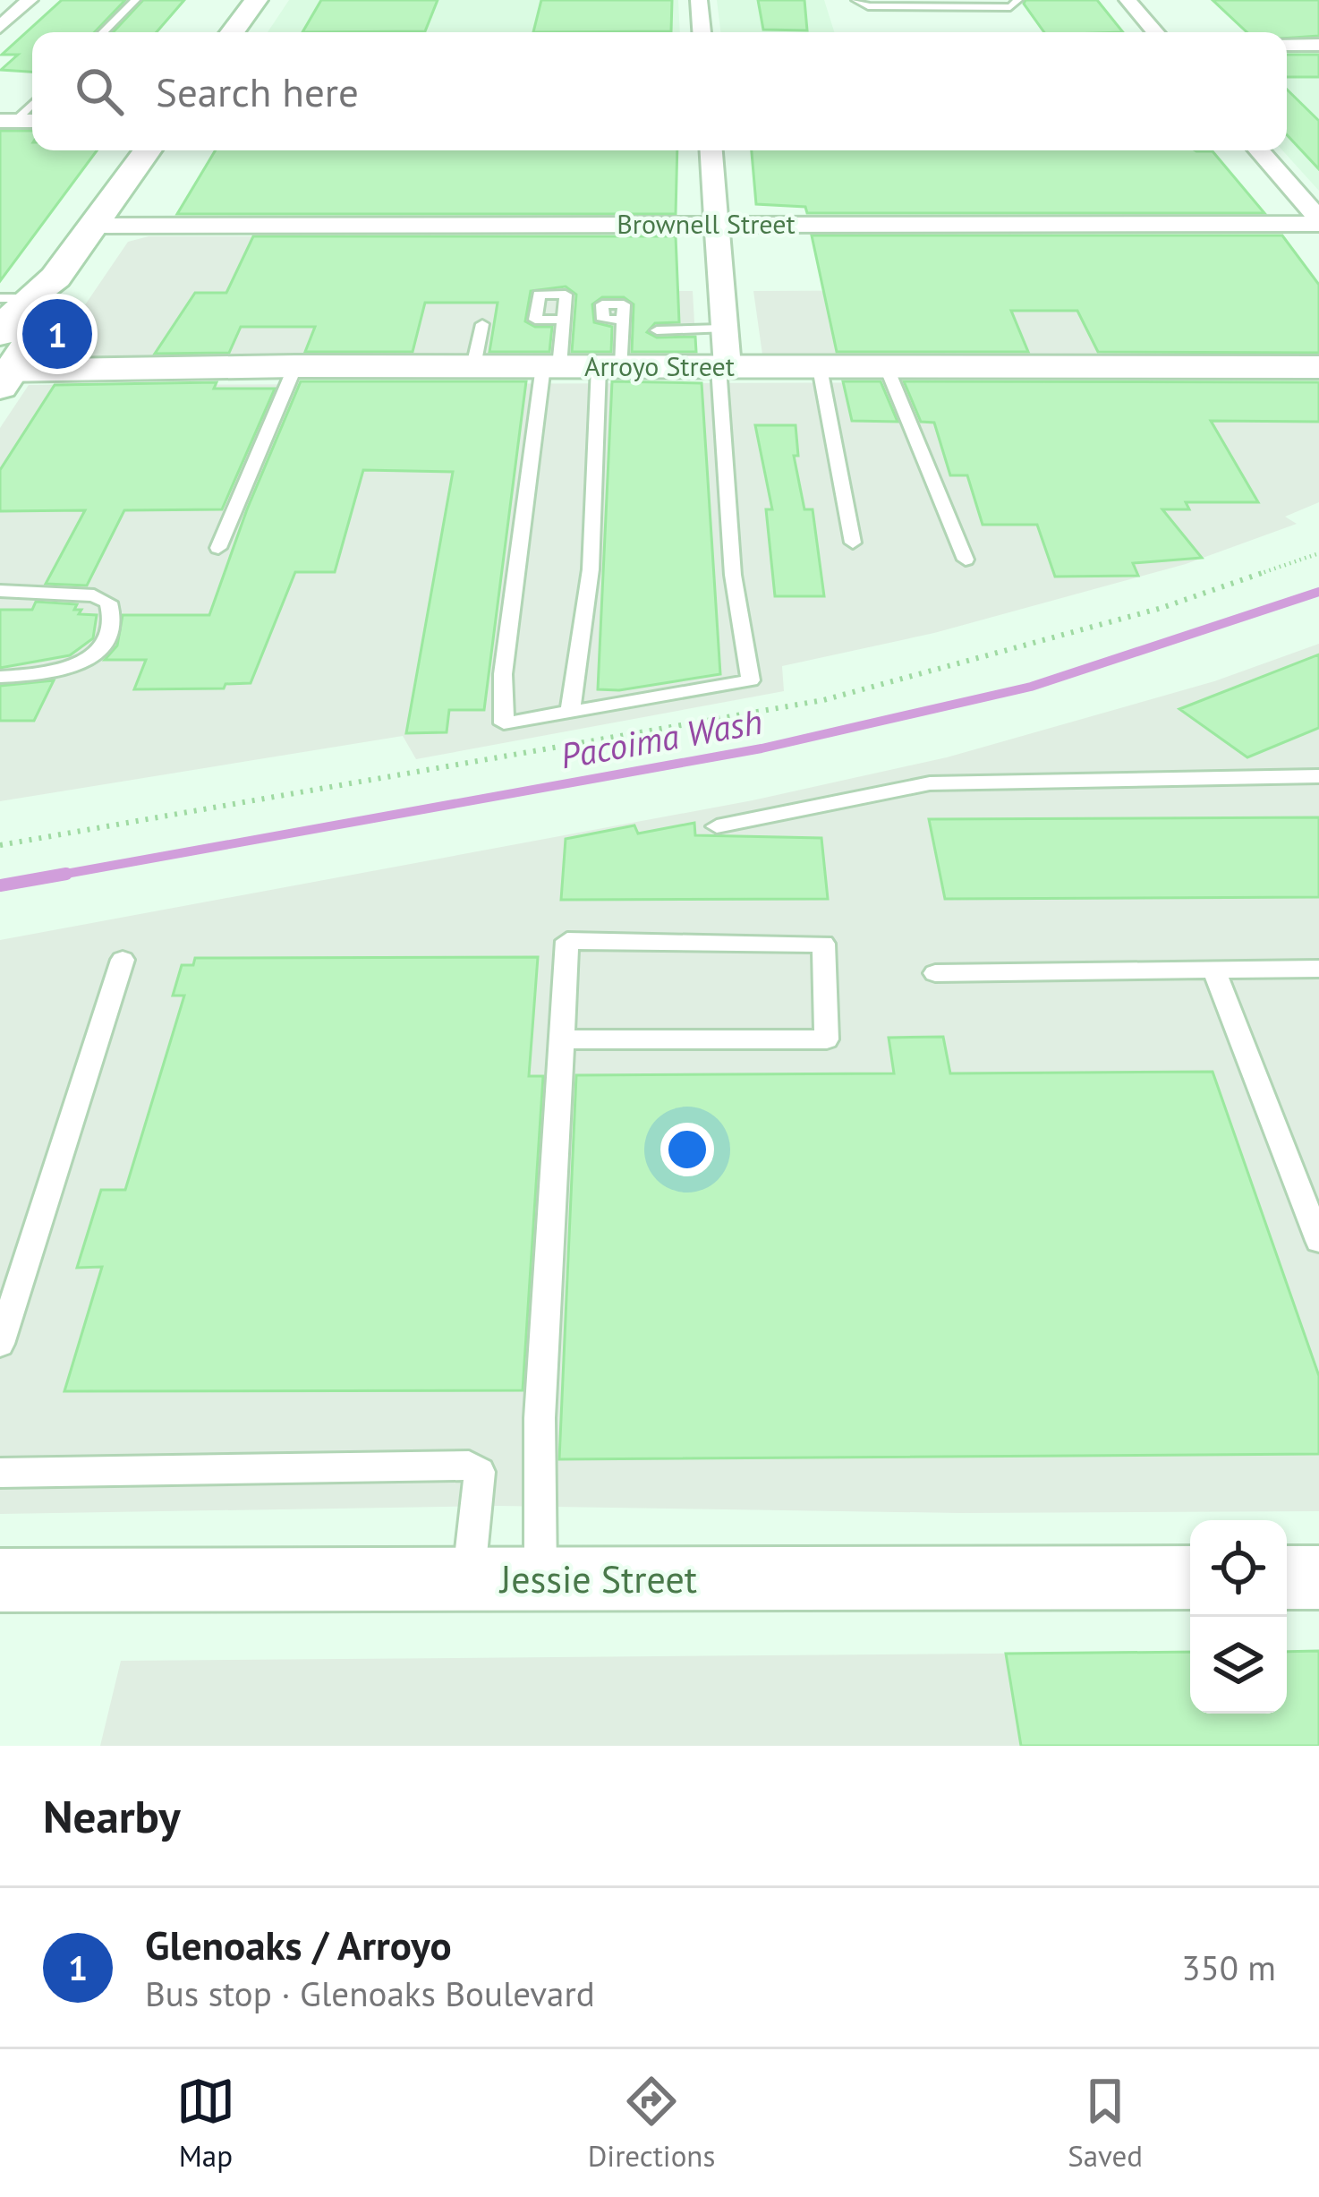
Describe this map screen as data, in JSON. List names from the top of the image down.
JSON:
{
  "streets": {
    "street": ["Brownell Street", "Arroyo Street", "Jessie Street"]
  },
  "water": ["Pacoima Wash"],
  "page": {
    "search": "Search here",
    "pins": "1",
    "heading": "Nearby",
    "list": [
      {
        "mark": "1",
        "name": "Glenoaks / Arroyo",
        "note": "Bus stop · Glenoaks Boulevard",
        "value": "350 m"
      }
    ],
    "nav": ["Map", "Directions", "Saved"]
  }
}
